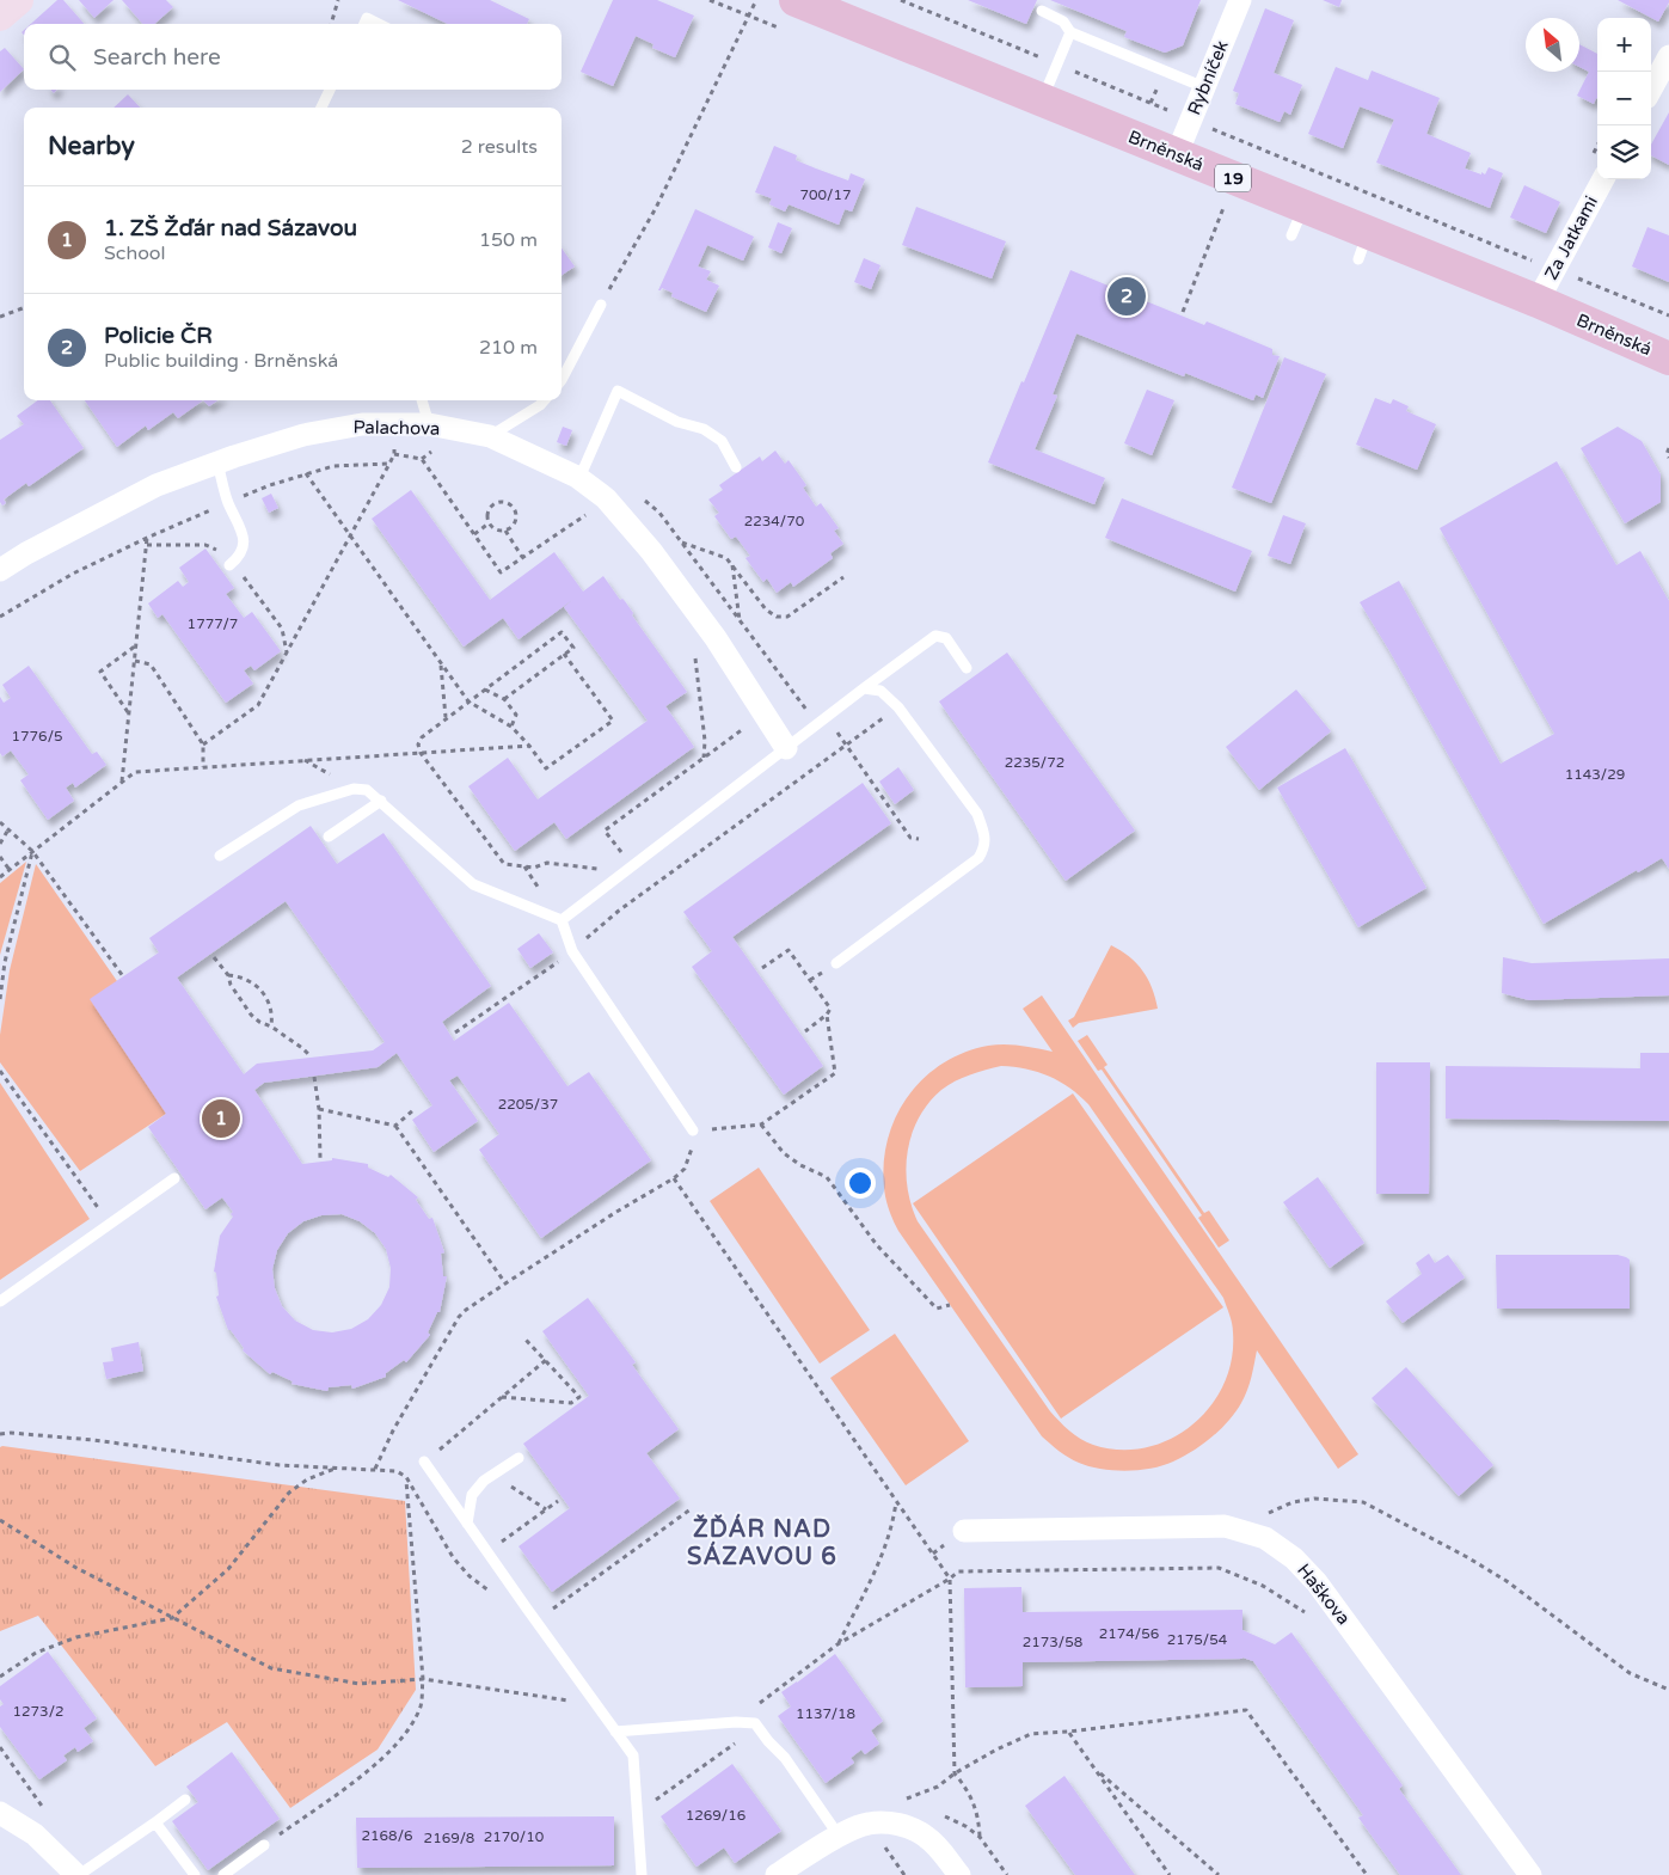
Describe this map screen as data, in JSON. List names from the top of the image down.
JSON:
{
  "streets": {
    "main road": ["Brněnská", "19"],
    "street": [
      "Rybníček",
      "Za Jatkami",
      "Palachova",
      "Haškova"
    ]
  },
  "crossings": [
    ["Rybníček", "Brněnská"],
    ["Brněnská", "Za Jatkami"]
  ],
  "districts": ["ŽĎÁR NAD SÁZAVOU 6"],
  "house_numbers": [
    "700/17",
    "2234/70",
    "1777/7",
    "1776/5",
    "2235/72",
    "1143/29",
    "2205/37",
    "2174/56",
    "2175/54",
    "2173/58",
    "1273/2",
    "1137/18",
    "1269/16",
    "2168/6",
    "2170/10",
    "2169/8"
  ],
  "north": "top left",
  "page": {
    "map_buttons": ["+", "−"],
    "search": "Search here",
    "heading": ["Nearby", "2 results"],
    "list": [
      {
        "mark": "1",
        "name": "1. ZŠ Žďár nad Sázavou",
        "note": "School",
        "value": "150 m"
      },
      {
        "mark": "2",
        "name": "Policie ČR",
        "note": "Public building · Brněnská",
        "value": "210 m"
      }
    ],
    "pins": ["2", "1"]
  }
}
